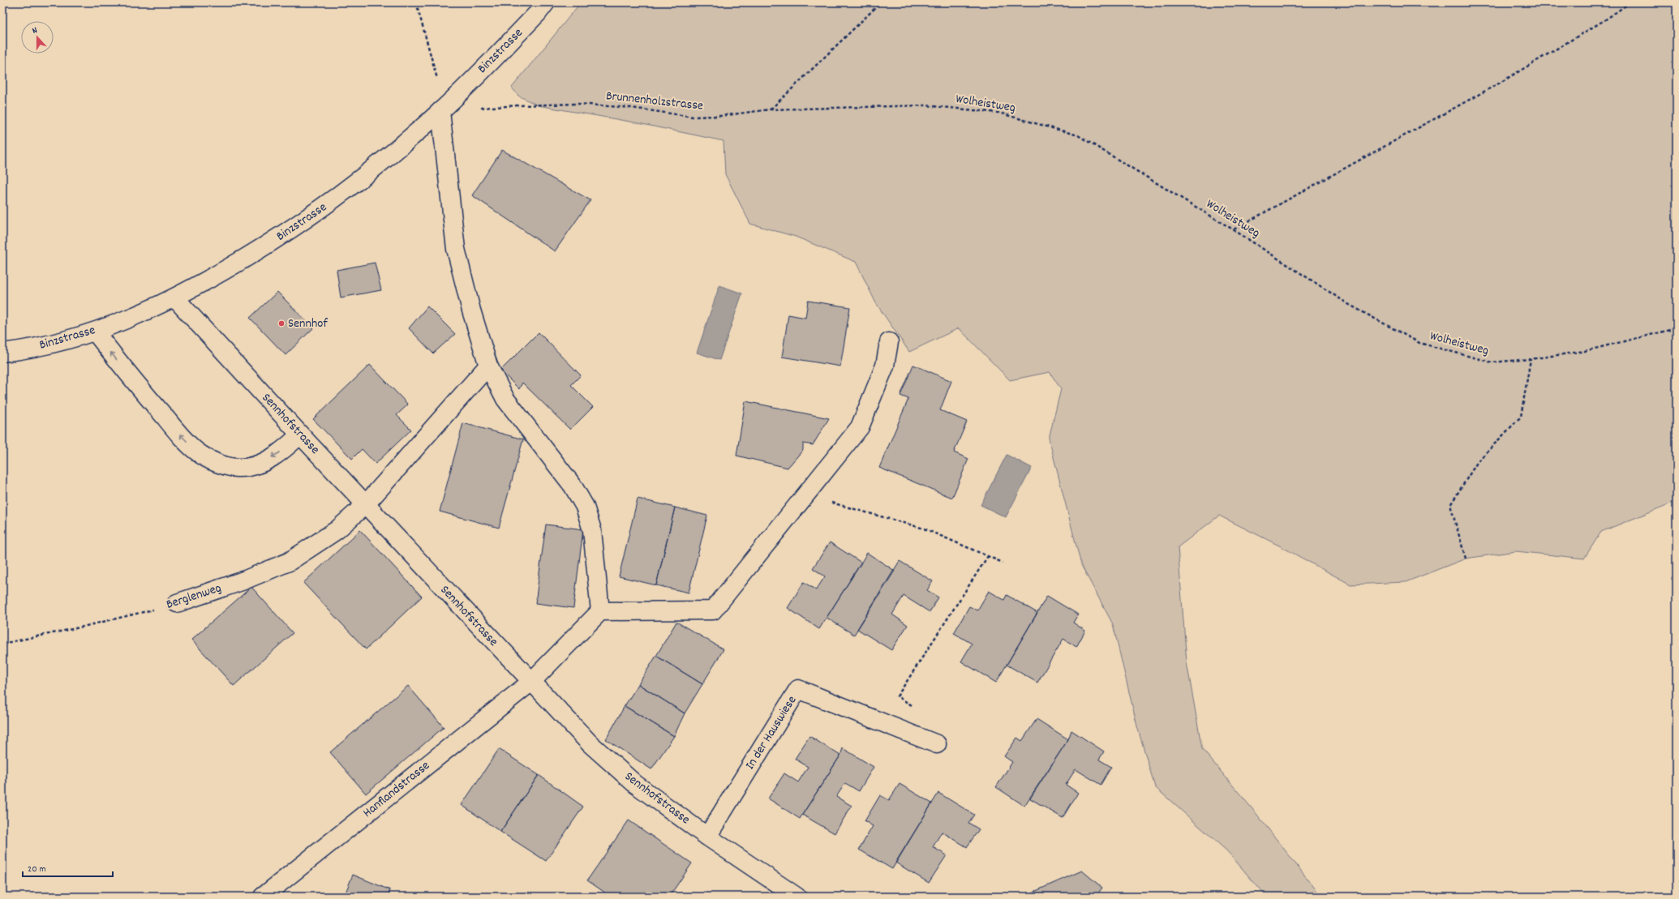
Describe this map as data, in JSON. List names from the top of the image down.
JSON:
{
  "streets": {
    "street": [
      "Binzstrasse",
      "Sennhofstrasse",
      "Berglenweg",
      "In der Hauswiese",
      "Hanflandstrasse"
    ],
    "path": ["Brunnenholzstrasse", "Wolheistweg"]
  },
  "crossings": [
    ["Binzstrasse", "Brunnenholzstrasse"],
    ["Binzstrasse", "Sennhofstrasse"],
    ["Brunnenholzstrasse", "Wolheistweg"],
    ["Sennhofstrasse", "Berglenweg"],
    ["Sennhofstrasse", "In der Hauswiese"],
    ["Sennhofstrasse", "Hanflandstrasse"]
  ],
  "places": ["Sennhof"],
  "scale_bar": "20 m",
  "north": "top"
}
